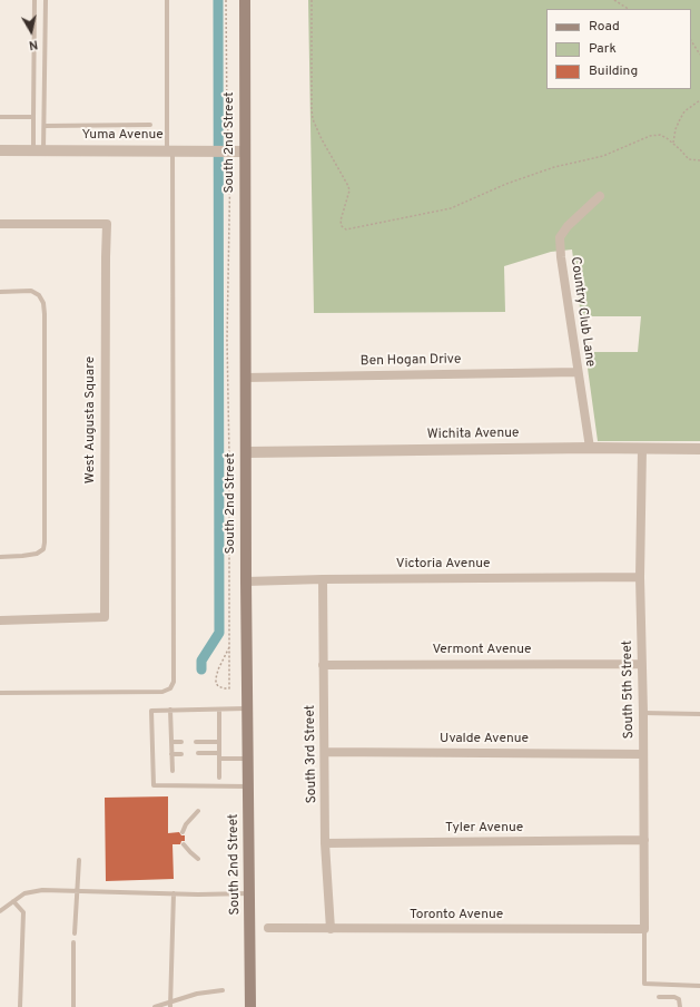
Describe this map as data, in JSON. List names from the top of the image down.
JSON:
{
  "streets": {
    "main road": ["South 2nd Street"],
    "street": [
      "Yuma Avenue",
      "Country Club Lane",
      "Ben Hogan Drive",
      "West Augusta Square",
      "Wichita Avenue",
      "Victoria Avenue",
      "Vermont Avenue",
      "South 5th Street",
      "Uvalde Avenue",
      "South 3rd Street",
      "Tyler Avenue",
      "Toronto Avenue"
    ]
  },
  "crossings": [
    ["Yuma Avenue", "South 2nd Street"],
    ["South 2nd Street", "Ben Hogan Drive"],
    ["South 2nd Street", "Wichita Avenue"],
    ["South 2nd Street", "Victoria Avenue"],
    ["Country Club Lane", "Ben Hogan Drive"],
    ["Country Club Lane", "Wichita Avenue"],
    ["Wichita Avenue", "South 5th Street"],
    ["Victoria Avenue", "South 5th Street"],
    ["Victoria Avenue", "South 3rd Street"],
    ["Vermont Avenue", "South 5th Street"],
    ["Vermont Avenue", "South 3rd Street"],
    ["South 5th Street", "Uvalde Avenue"],
    ["South 5th Street", "Tyler Avenue"],
    ["South 5th Street", "Toronto Avenue"],
    ["Uvalde Avenue", "South 3rd Street"],
    ["South 3rd Street", "Tyler Avenue"],
    ["South 3rd Street", "Toronto Avenue"]
  ],
  "legend": ["Road", "Park", "Building"],
  "north": "bottom"
}
